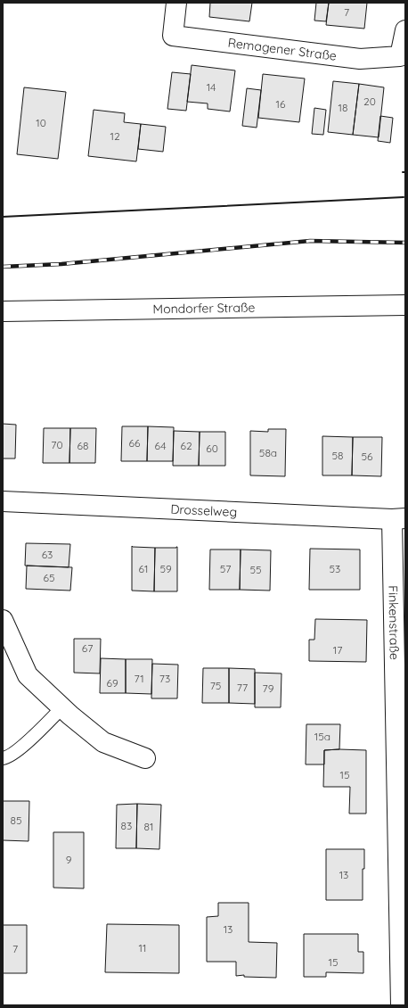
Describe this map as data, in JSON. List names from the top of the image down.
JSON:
{
  "streets": {
    "street": [
      "Remagener Straße",
      "Mondorfer Straße",
      "Drosselweg",
      "Finkenstraße"
    ]
  },
  "crossings": [
    ["Drosselweg", "Finkenstraße"]
  ],
  "house_numbers": [
    "7",
    "14",
    "20",
    "16",
    "18",
    "10",
    "12",
    "66",
    "70",
    "68",
    "64",
    "62",
    "60",
    "58a",
    "58",
    "56",
    "63",
    "61",
    "59",
    "57",
    "53",
    "55",
    "65",
    "67",
    "17",
    "71",
    "73",
    "69",
    "75",
    "77",
    "79",
    "15a",
    "15",
    "85",
    "83",
    "81",
    "9",
    "13",
    "13",
    "11",
    "7",
    "15"
  ]
}
